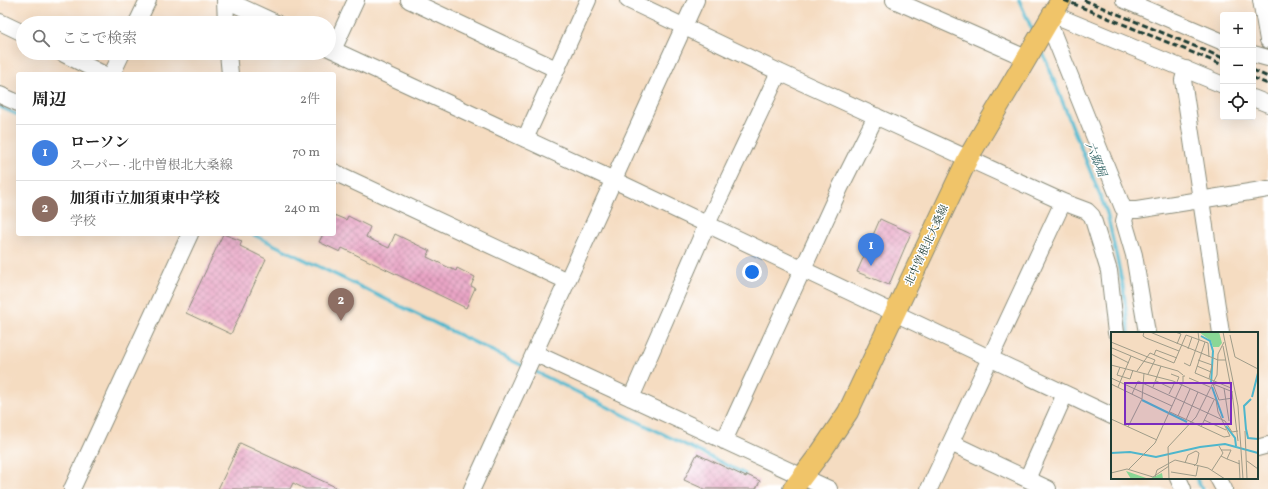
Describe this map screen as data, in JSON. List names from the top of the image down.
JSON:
{
  "streets": {
    "main road": ["北中曽根北大桑線"]
  },
  "water": ["六郷堀"],
  "page": {
    "map_buttons": ["+", "−"],
    "search": "ここで検索",
    "heading": ["周辺", "2件"],
    "list": [
      {
        "mark": "1",
        "name": "ローソン",
        "note": "スーパー · 北中曽根北大桑線",
        "value": "70 m"
      },
      {
        "mark": "2",
        "name": "加須市立加須東中学校",
        "note": "学校",
        "value": "240 m"
      }
    ],
    "pins": ["1", "2"]
  }
}
